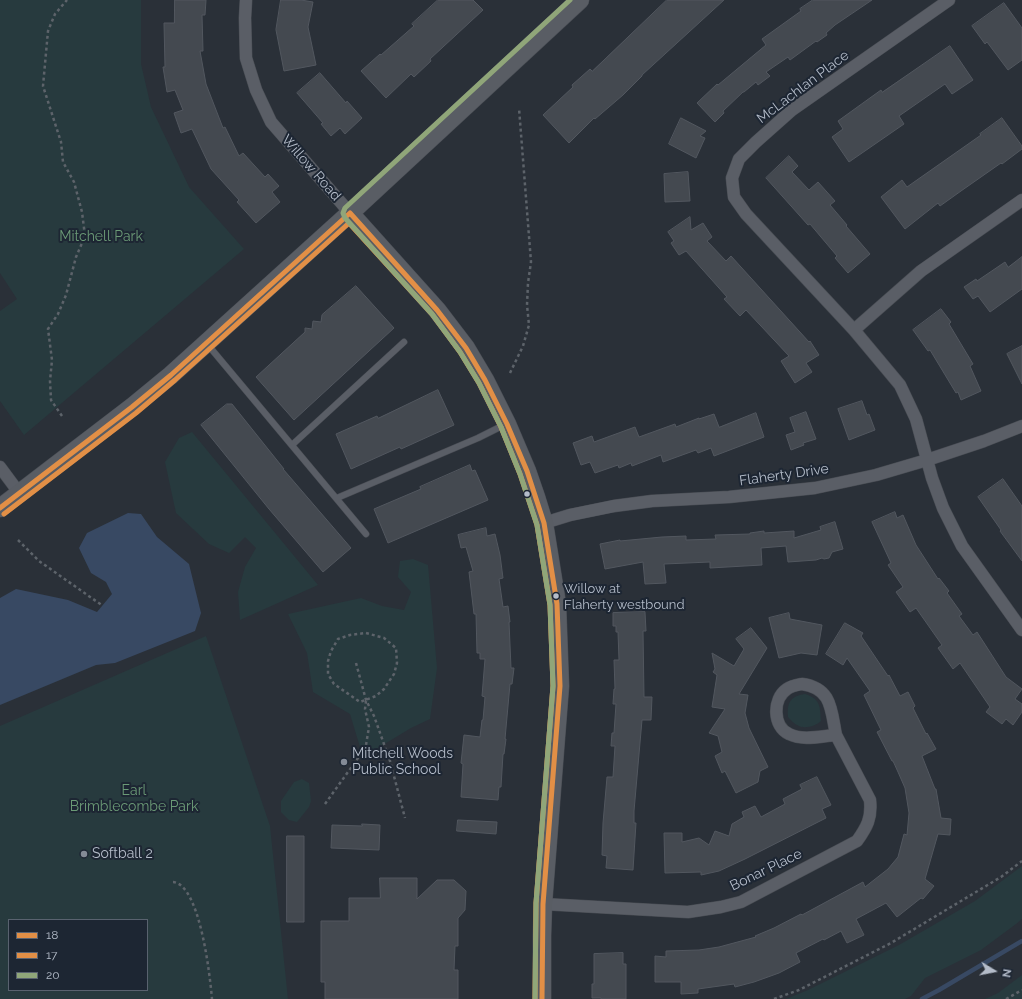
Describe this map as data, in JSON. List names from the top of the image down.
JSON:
{
  "streets": {
    "street": [
      "McLachlan Place",
      "Willow Road",
      "Flaherty Drive",
      "Bonar Place"
    ]
  },
  "crossings": [
    ["McLachlan Place", "Flaherty Drive"],
    ["Willow Road", "Flaherty Drive"],
    ["Willow Road", "Bonar Place"]
  ],
  "parks": ["Mitchell Park", "Earl Brimblecombe Park"],
  "places": ["Willow at Flaherty westbound", "Mitchell Woods Public School", "Softball 2"],
  "lines": ["transit line 20", "transit line 18", "transit line 17"],
  "legend": ["18", "17", "20"],
  "north": "right"
}
